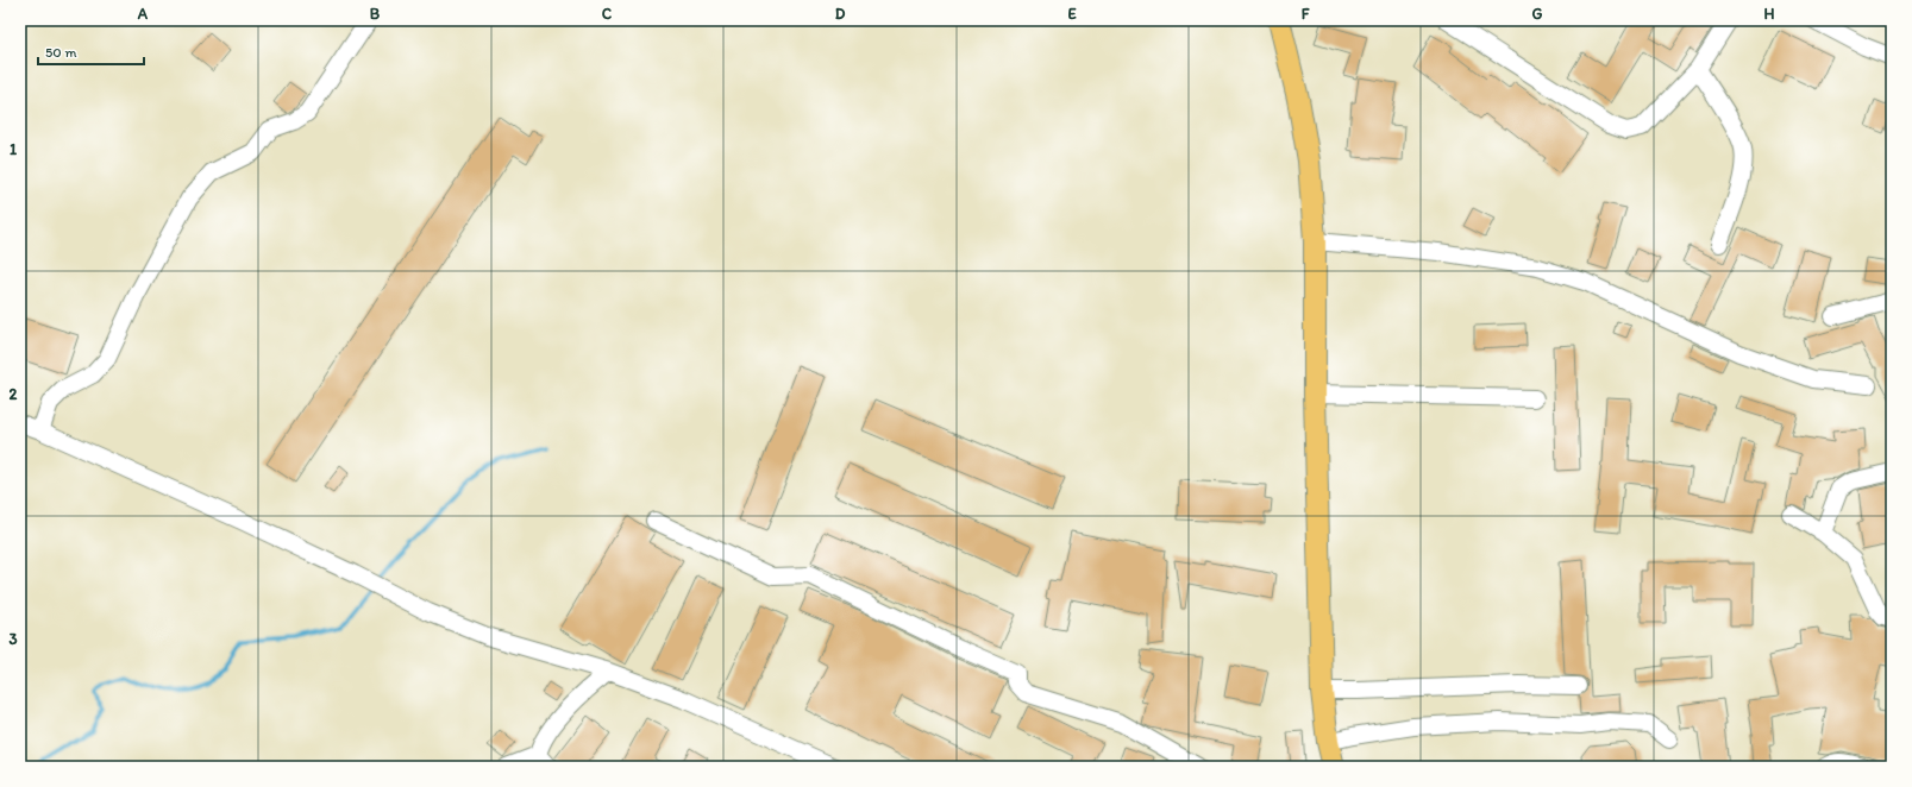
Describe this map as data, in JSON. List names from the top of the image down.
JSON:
{
  "scale_bar": "50 m",
  "grid": {
    "columns": [
      "A",
      "B",
      "C",
      "D",
      "E",
      "F",
      "G",
      "H"
    ],
    "rows": ["1", "2", "3"]
  }
}
